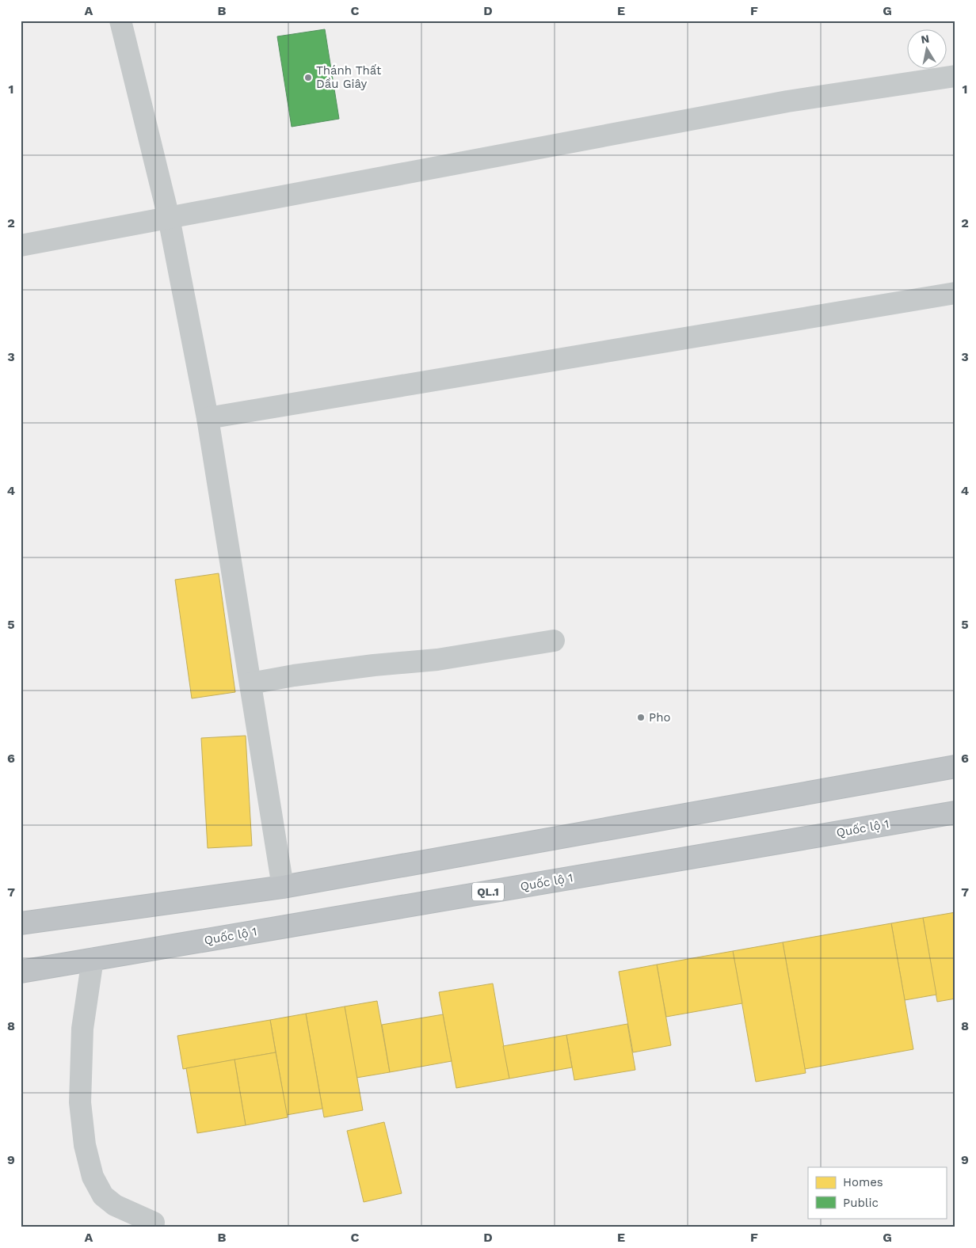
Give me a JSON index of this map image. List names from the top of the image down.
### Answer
{
  "streets": {
    "highway": ["Quốc lộ 1", "QL.1"]
  },
  "places": ["Thánh Thất Dầu Giây", "Pho"],
  "legend": ["Homes", "Public"],
  "north": "top",
  "grid": {
    "columns": [
      "A",
      "B",
      "C",
      "D",
      "E",
      "F",
      "G"
    ],
    "rows": [
      "1",
      "2",
      "3",
      "4",
      "5",
      "6",
      "7",
      "8",
      "9"
    ]
  }
}
